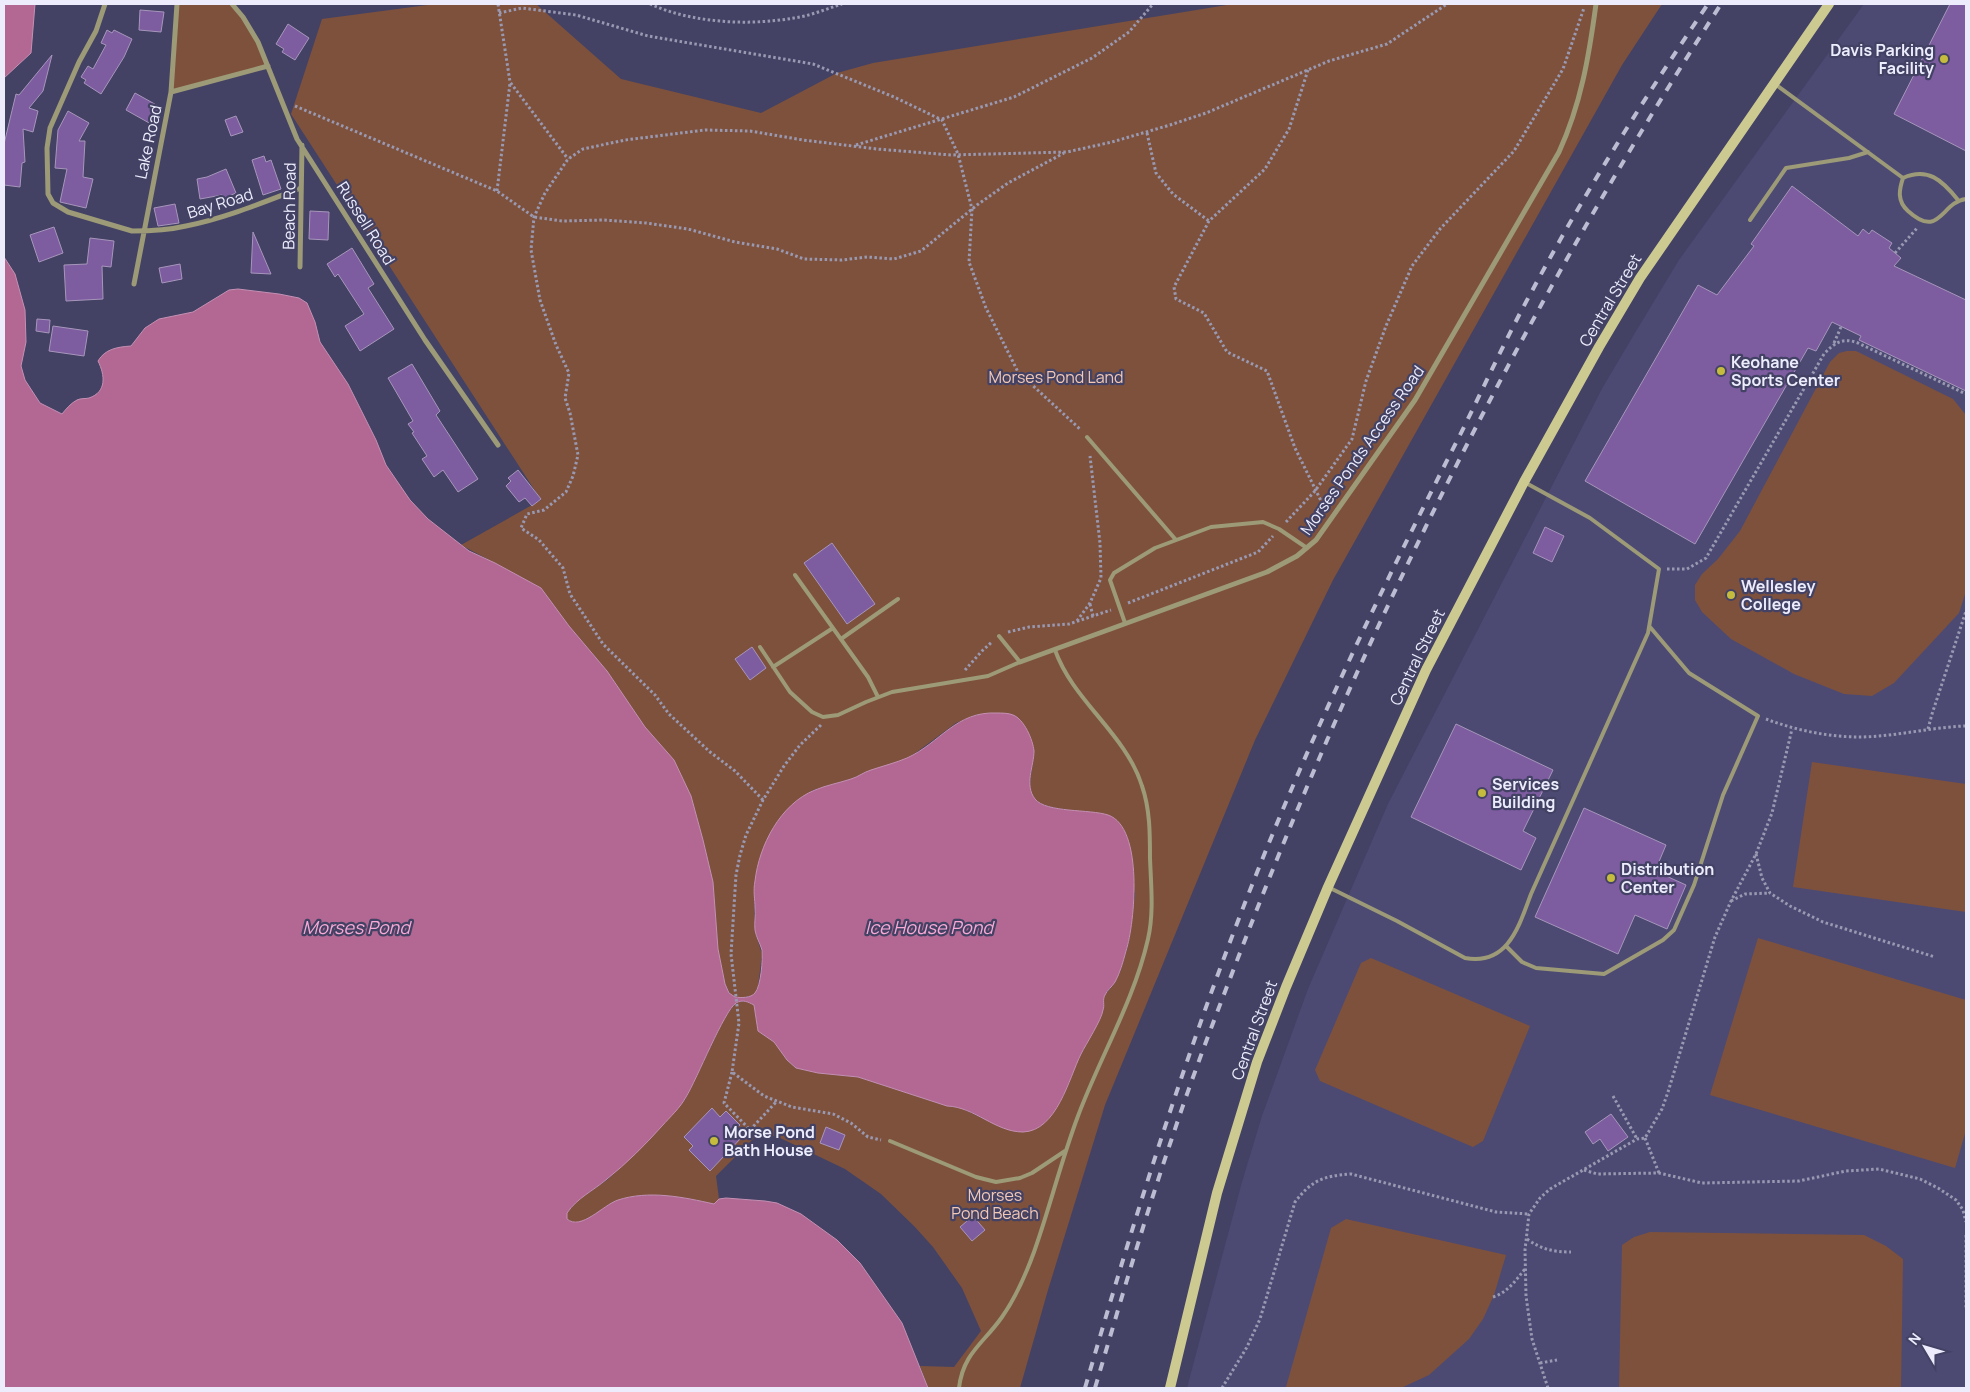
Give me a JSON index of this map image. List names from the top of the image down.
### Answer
{
  "streets": {
    "main road": ["Central Street"],
    "street": [
      "Lake Road",
      "Bay Road",
      "Beach Road",
      "Russell Road",
      "Morses Ponds Access Road"
    ]
  },
  "crossings": [
    ["Lake Road", "Bay Road"],
    ["Bay Road", "Beach Road"],
    ["Beach Road", "Russell Road"]
  ],
  "water": ["Morses Pond", "Ice House Pond"],
  "parks": ["Morses Pond Land", "Morses Pond Beach"],
  "places": [
    "Davis Parking Facility",
    "Keohane Sports Center",
    "Wellesley College",
    "Services Building",
    "Distribution Center",
    "Morse Pond Bath House"
  ],
  "north": "top left"
}
